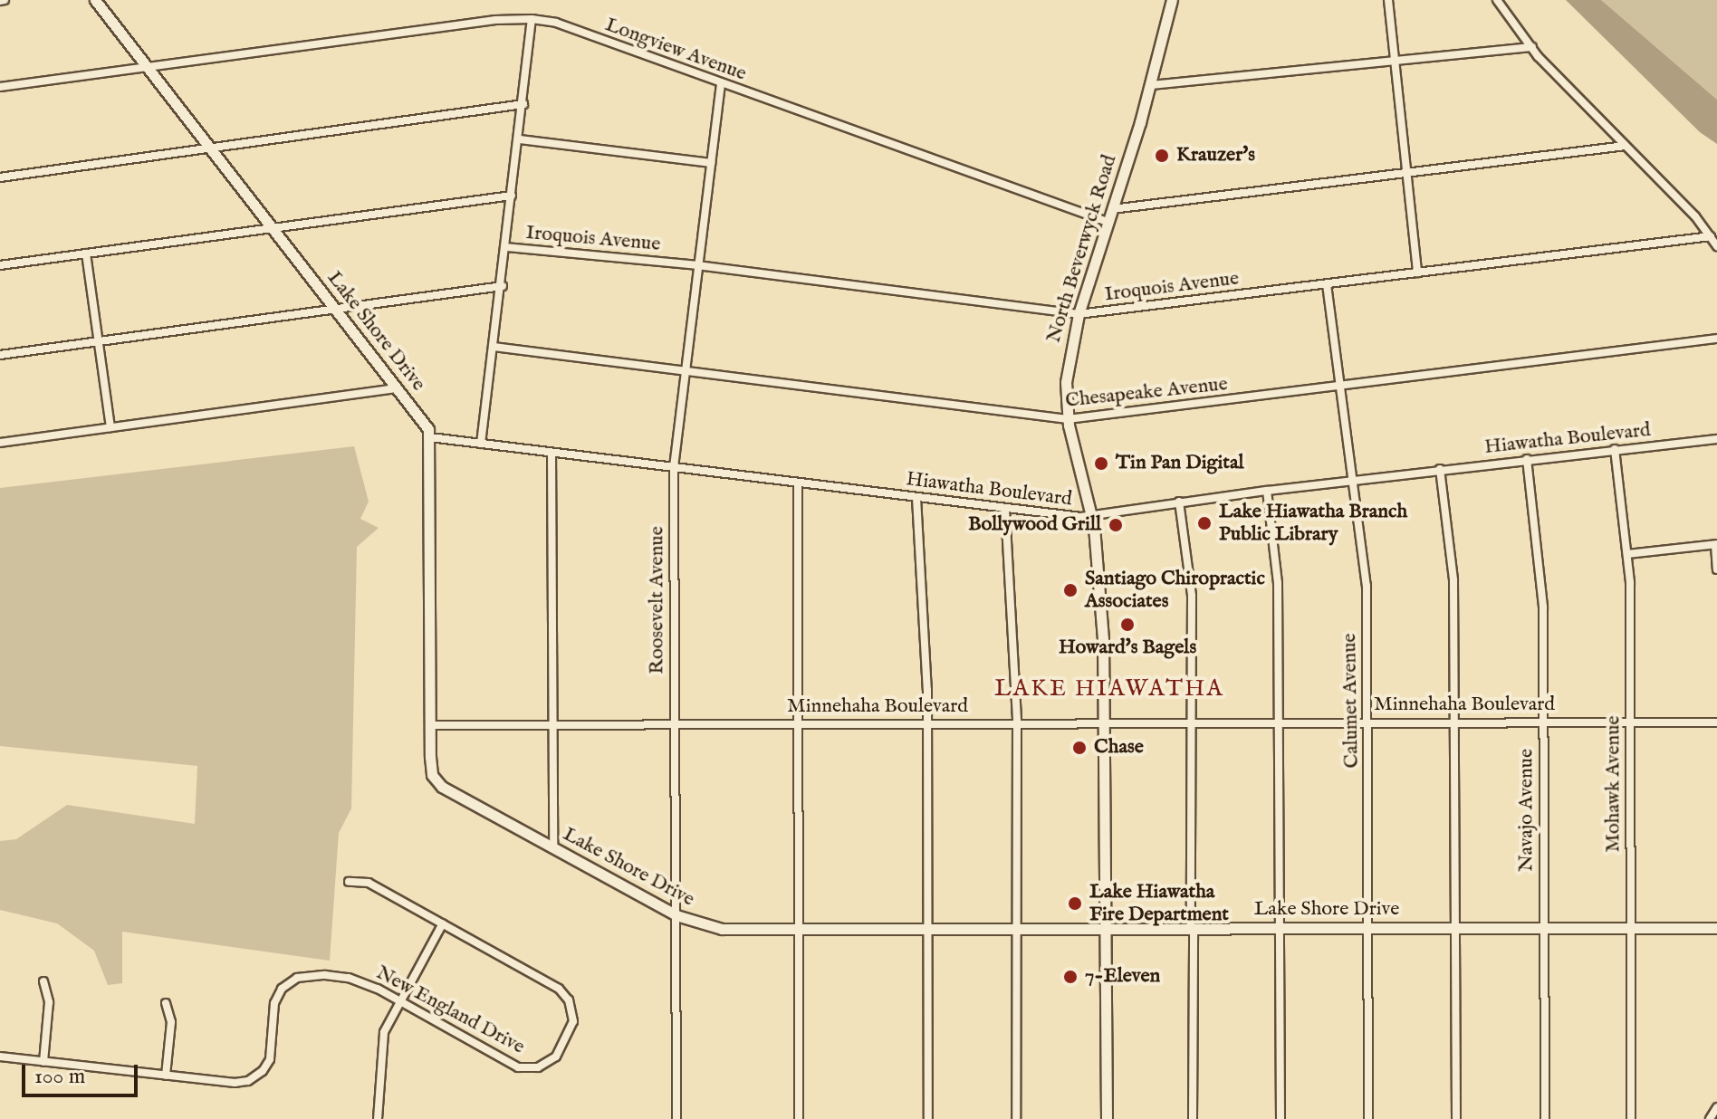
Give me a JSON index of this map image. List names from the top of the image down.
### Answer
{
  "streets": {
    "street": [
      "Longview Avenue",
      "Iroquois Avenue",
      "North Beverwyck Road",
      "Lake Shore Drive",
      "Chesapeake Avenue",
      "Hiawatha Boulevard",
      "Roosevelt Avenue",
      "Calumet Avenue",
      "Minnehaha Boulevard",
      "Mohawk Avenue",
      "Navajo Avenue",
      "New England Drive"
    ]
  },
  "crossings": [
    ["Longview Avenue", "North Beverwyck Road"],
    ["Longview Avenue", "Lake Shore Drive"],
    ["Longview Avenue", "Roosevelt Avenue"],
    ["Iroquois Avenue", "North Beverwyck Road"],
    ["Iroquois Avenue", "Roosevelt Avenue"],
    ["Iroquois Avenue", "Calumet Avenue"],
    ["North Beverwyck Road", "Lake Shore Drive"],
    ["North Beverwyck Road", "Chesapeake Avenue"],
    ["North Beverwyck Road", "Hiawatha Boulevard"],
    ["North Beverwyck Road", "Minnehaha Boulevard"],
    ["Lake Shore Drive", "Hiawatha Boulevard"],
    ["Lake Shore Drive", "Roosevelt Avenue"],
    ["Lake Shore Drive", "Calumet Avenue"],
    ["Lake Shore Drive", "Minnehaha Boulevard"],
    ["Lake Shore Drive", "Mohawk Avenue"],
    ["Lake Shore Drive", "Navajo Avenue"],
    ["Chesapeake Avenue", "Roosevelt Avenue"],
    ["Chesapeake Avenue", "Calumet Avenue"],
    ["Hiawatha Boulevard", "Roosevelt Avenue"],
    ["Hiawatha Boulevard", "Calumet Avenue"],
    ["Hiawatha Boulevard", "Mohawk Avenue"],
    ["Hiawatha Boulevard", "Navajo Avenue"],
    ["Roosevelt Avenue", "Minnehaha Boulevard"],
    ["Calumet Avenue", "Minnehaha Boulevard"],
    ["Minnehaha Boulevard", "Mohawk Avenue"],
    ["Minnehaha Boulevard", "Navajo Avenue"]
  ],
  "districts": ["LAKE HIAWATHA"],
  "places": [
    "Krauzer's",
    "Tin Pan Digital",
    "Lake Hiawatha Branch Public Library",
    "Bollywood Grill",
    "Santiago Chiropractic Associates",
    "Howard's Bagels",
    "Chase",
    "Lake Hiawatha Fire Department",
    "7-Eleven"
  ],
  "scale_bar": "100 m"
}
